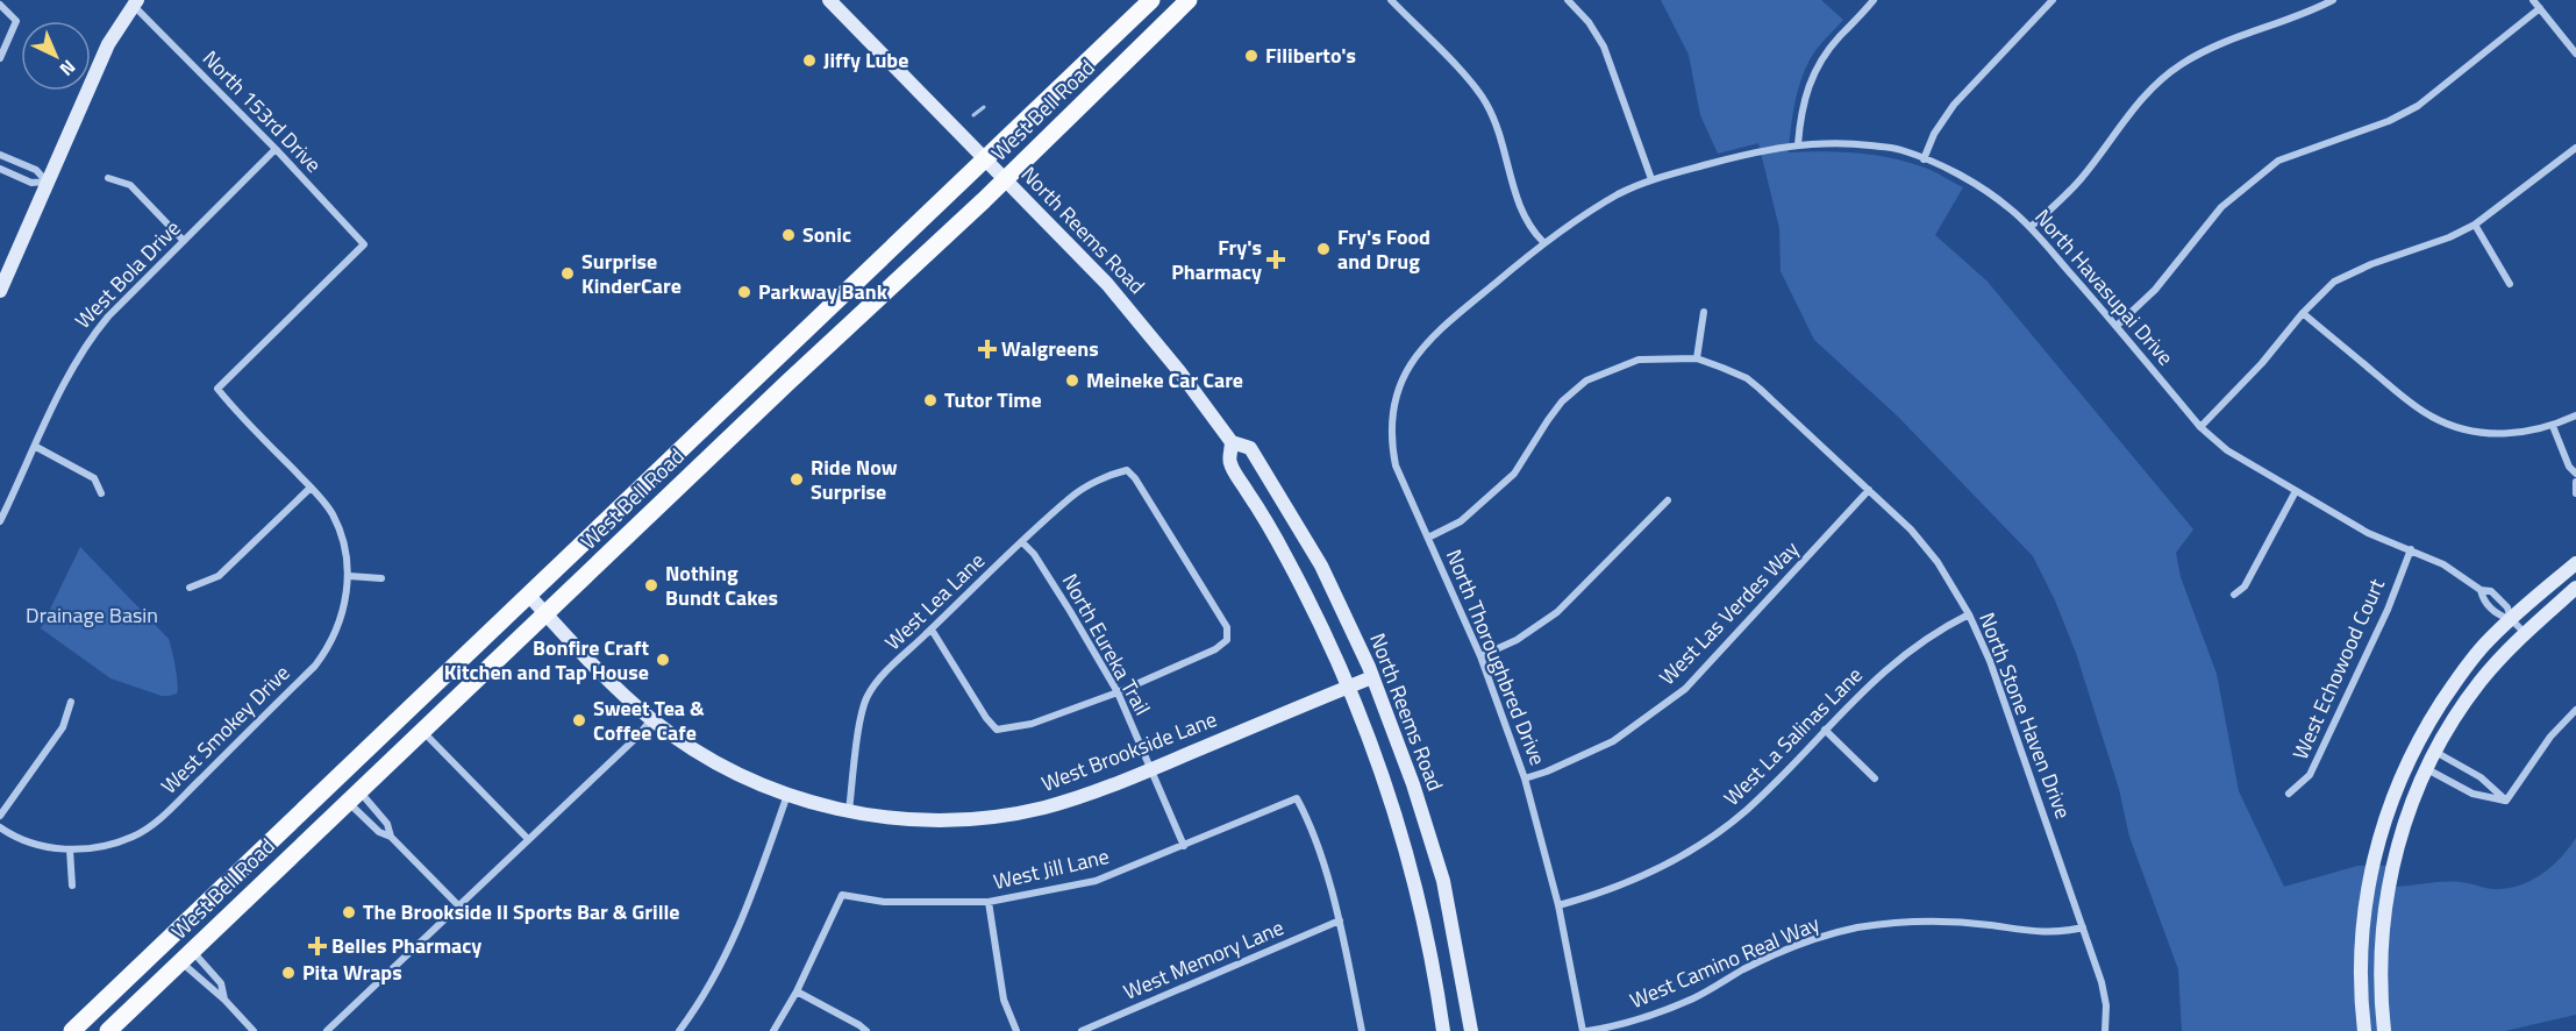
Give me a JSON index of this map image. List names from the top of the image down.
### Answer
{
  "streets": {
    "main road": ["West Bell Road"],
    "street": [
      "North 153rd Drive",
      "North Reems Road",
      "West Bola Drive",
      "North Havasupai Drive",
      "West Lea Lane",
      "West Las Verdes Way",
      "North Eureka Trail",
      "North Thoroughbred Drive",
      "West Echowood Court",
      "North Stone Haven Drive",
      "West Smokey Drive",
      "West La Salinas Lane",
      "West Brookside Lane",
      "West Jill Lane",
      "West Memory Lane",
      "West Camino Real Way"
    ]
  },
  "crossings": [
    ["West Bell Road", "North Reems Road"],
    ["West Bell Road", "West Brookside Lane"],
    ["North 153rd Drive", "West Bola Drive"],
    ["North Reems Road", "West Brookside Lane"],
    ["North Havasupai Drive", "North Thoroughbred Drive"],
    ["North Havasupai Drive", "West Echowood Court"],
    ["West Lea Lane", "North Eureka Trail"],
    ["West Lea Lane", "West Brookside Lane"],
    ["West Las Verdes Way", "North Thoroughbred Drive"],
    ["West Las Verdes Way", "North Stone Haven Drive"],
    ["North Eureka Trail", "West Brookside Lane"],
    ["North Eureka Trail", "West Jill Lane"],
    ["North Thoroughbred Drive", "North Stone Haven Drive"],
    ["North Thoroughbred Drive", "West La Salinas Lane"],
    ["North Thoroughbred Drive", "West Camino Real Way"],
    ["North Stone Haven Drive", "West La Salinas Lane"],
    ["North Stone Haven Drive", "West Camino Real Way"],
    ["West Jill Lane", "West Memory Lane"]
  ],
  "parks": ["Drainage Basin"],
  "places": {
    "other": [
      "Filiberto's",
      "Jiffy Lube",
      "Sonic",
      "Fry's Food and Drug",
      "Surprise KinderCare",
      "Parkway Bank",
      "Meineke Car Care",
      "Tutor Time",
      "Ride Now Surprise",
      "Nothing Bundt Cakes",
      "Bonfire Craft Kitchen and Tap House",
      "Sweet Tea & Coffee Cafe",
      "The Brookside II Sports Bar & Grille",
      "Pita Wraps"
    ],
    "health": ["Fry's Pharmacy", "Walgreens", "Belles Pharmacy"]
  },
  "north": "bottom right"
}
